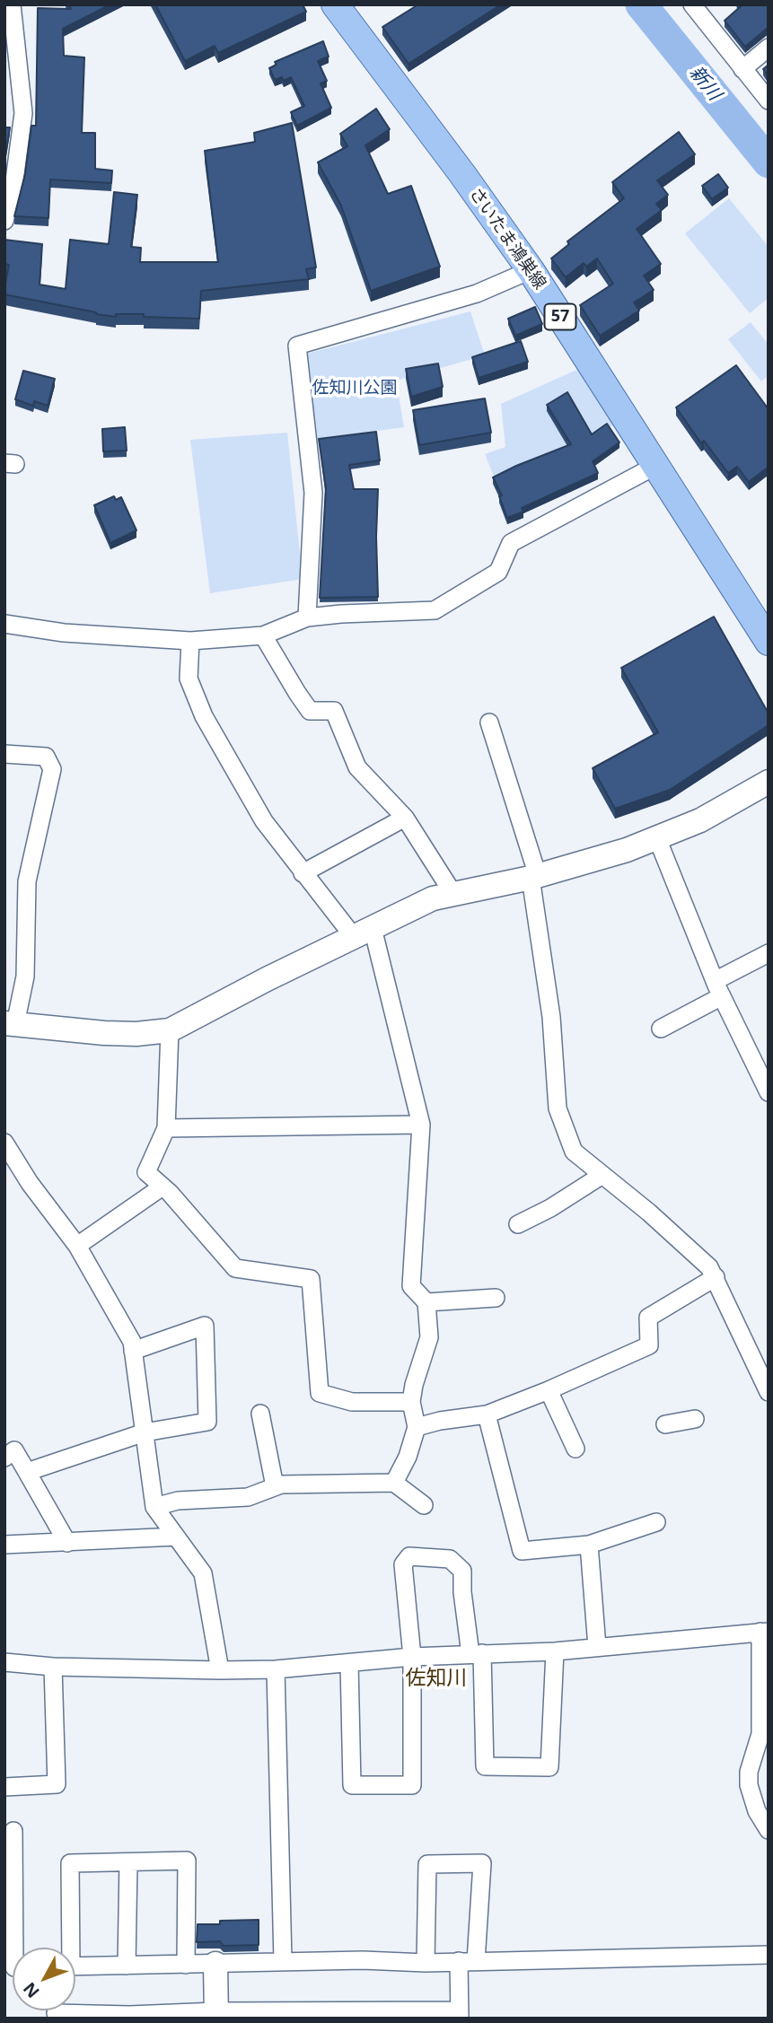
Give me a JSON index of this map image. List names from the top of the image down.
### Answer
{
  "streets": {
    "main road": ["さいたま鴻巣線", "57"]
  },
  "districts": ["佐知川"],
  "water": ["新川"],
  "parks": ["佐知川公園"],
  "north": "bottom left"
}
